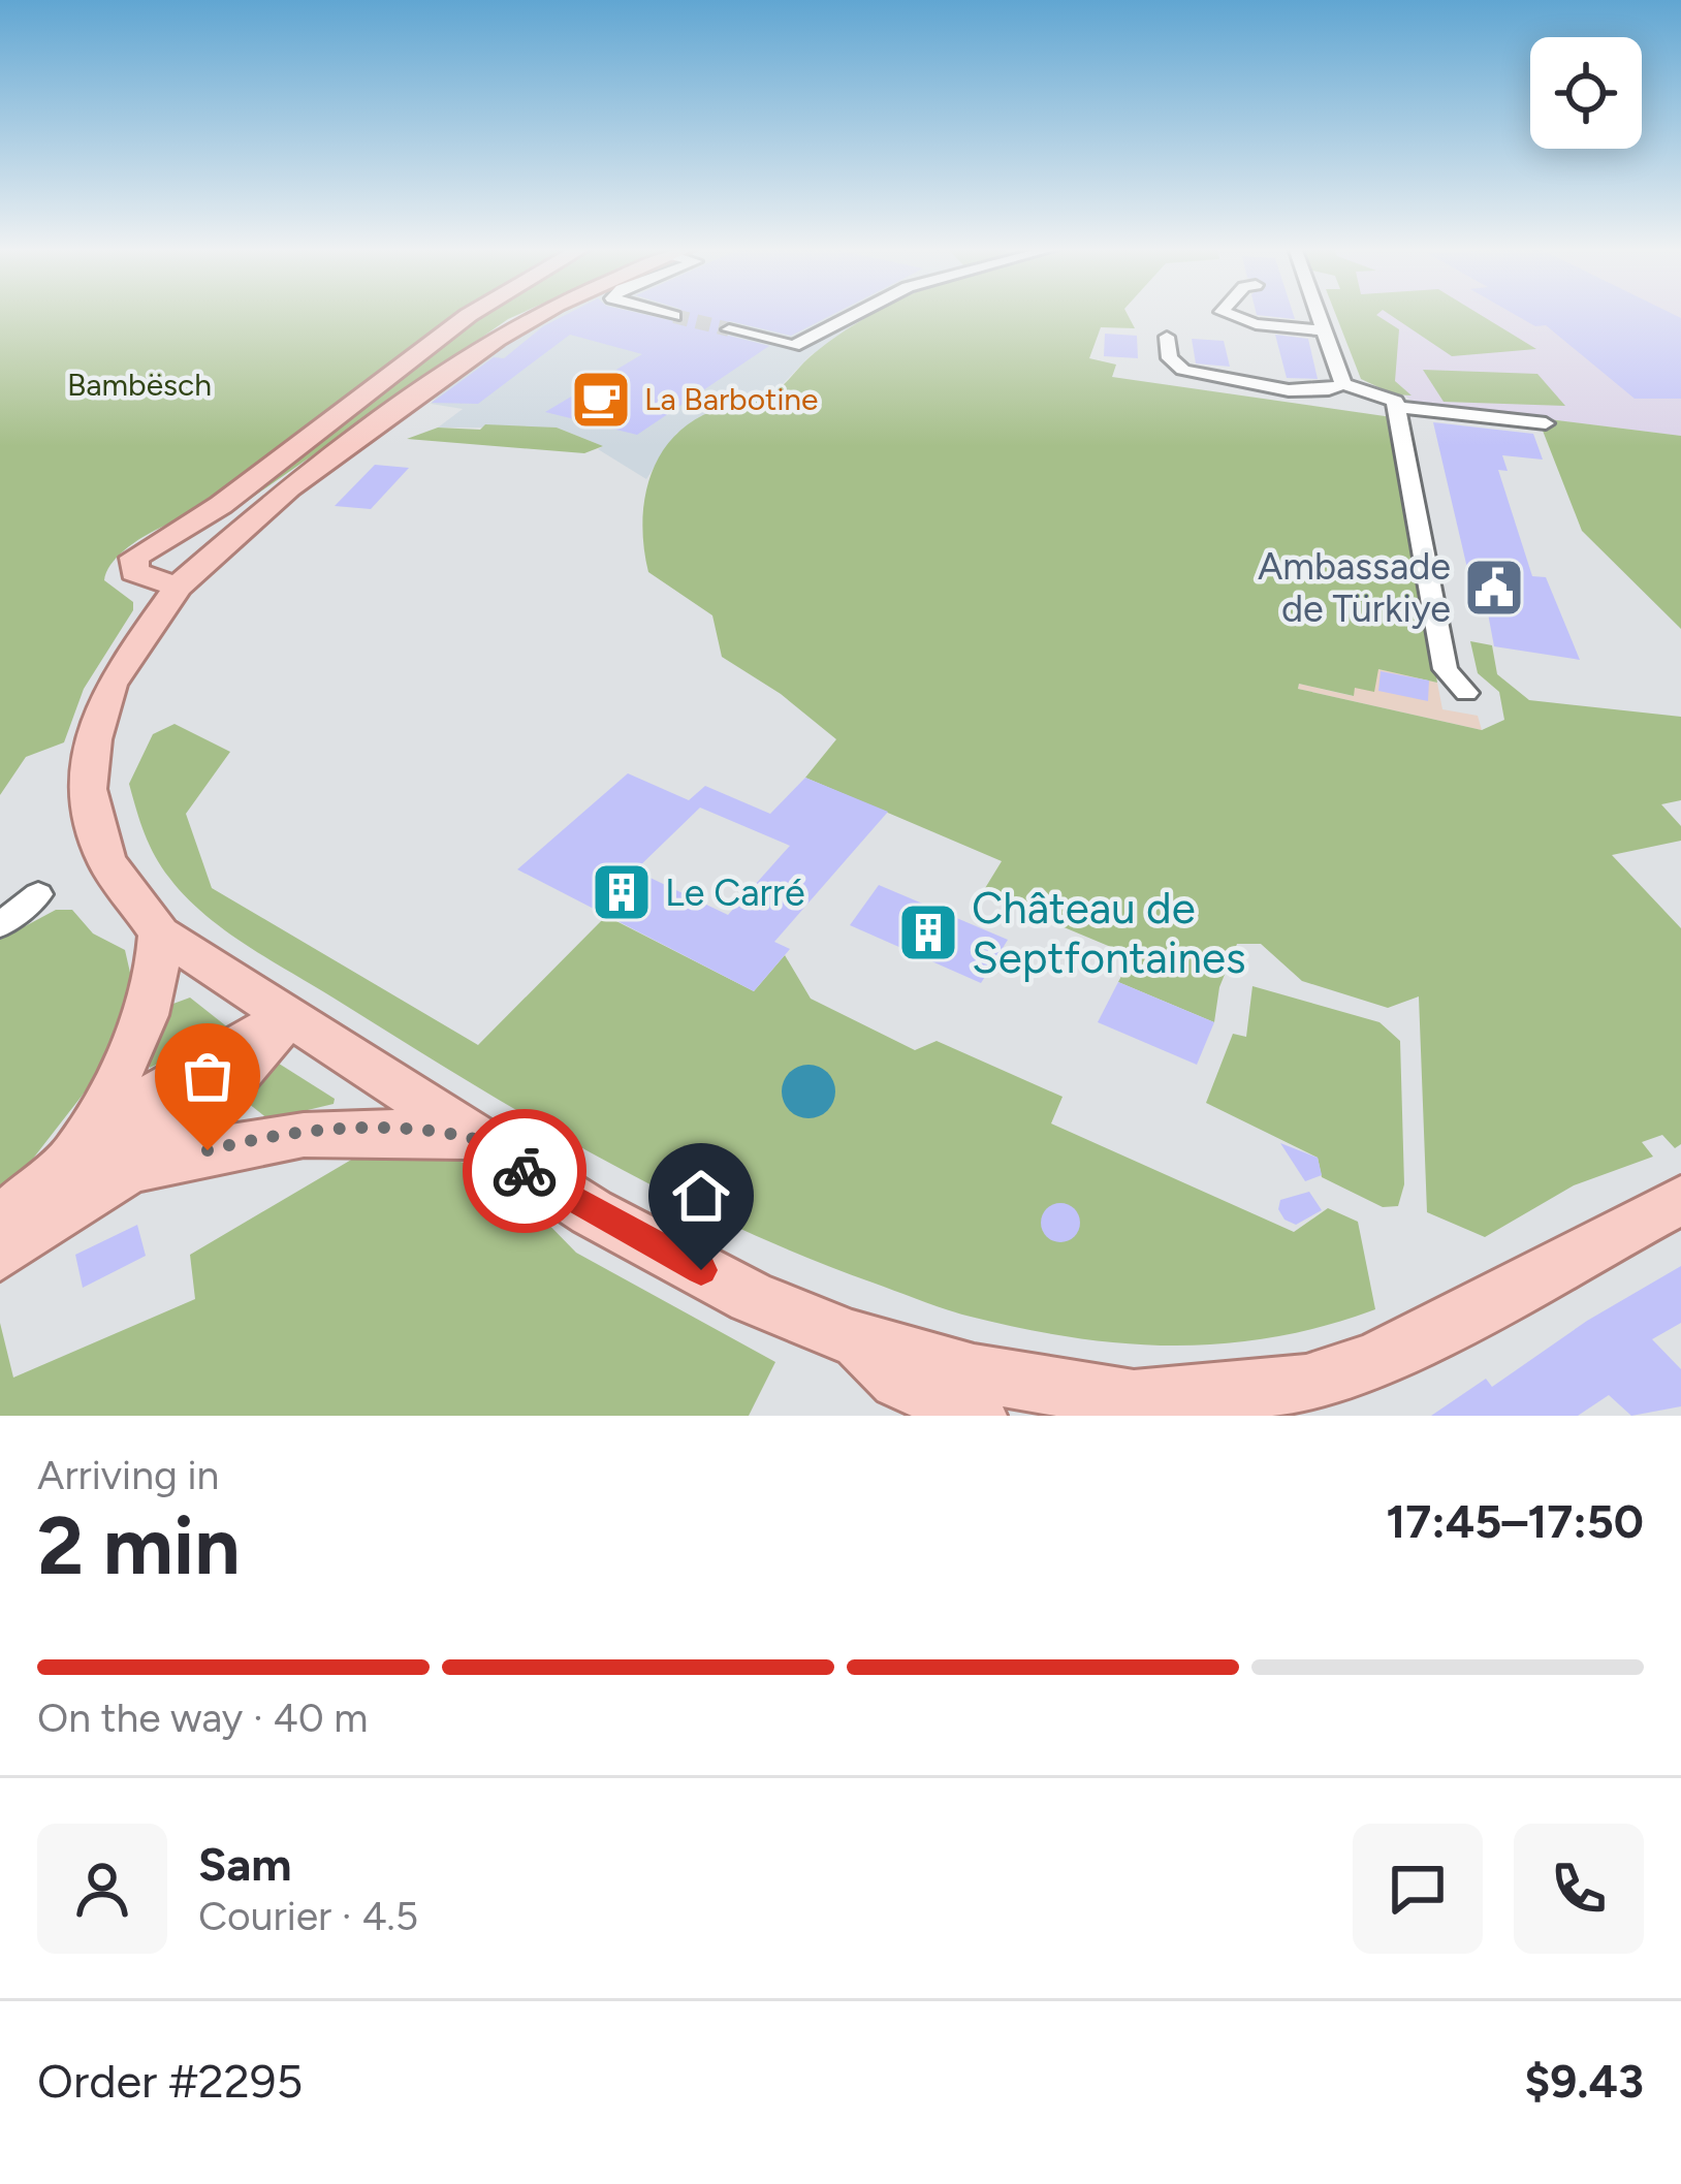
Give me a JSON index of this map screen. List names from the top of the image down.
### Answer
{
  "parks": ["Bambësch"],
  "places": {
    "cafe": ["La Barbotine"],
    "public building": ["Ambassade de Türkiye"],
    "building": ["Le Carré", "Château de Septfontaines"]
  },
  "page": {
    "heading": ["2 min", "Arriving in", "17:45–17:50"],
    "panel": [
      "Sam",
      "Courier · 4.5",
      "Order #2295",
      "$9.43"
    ],
    "bar": "On the way · 40 m"
  }
}
